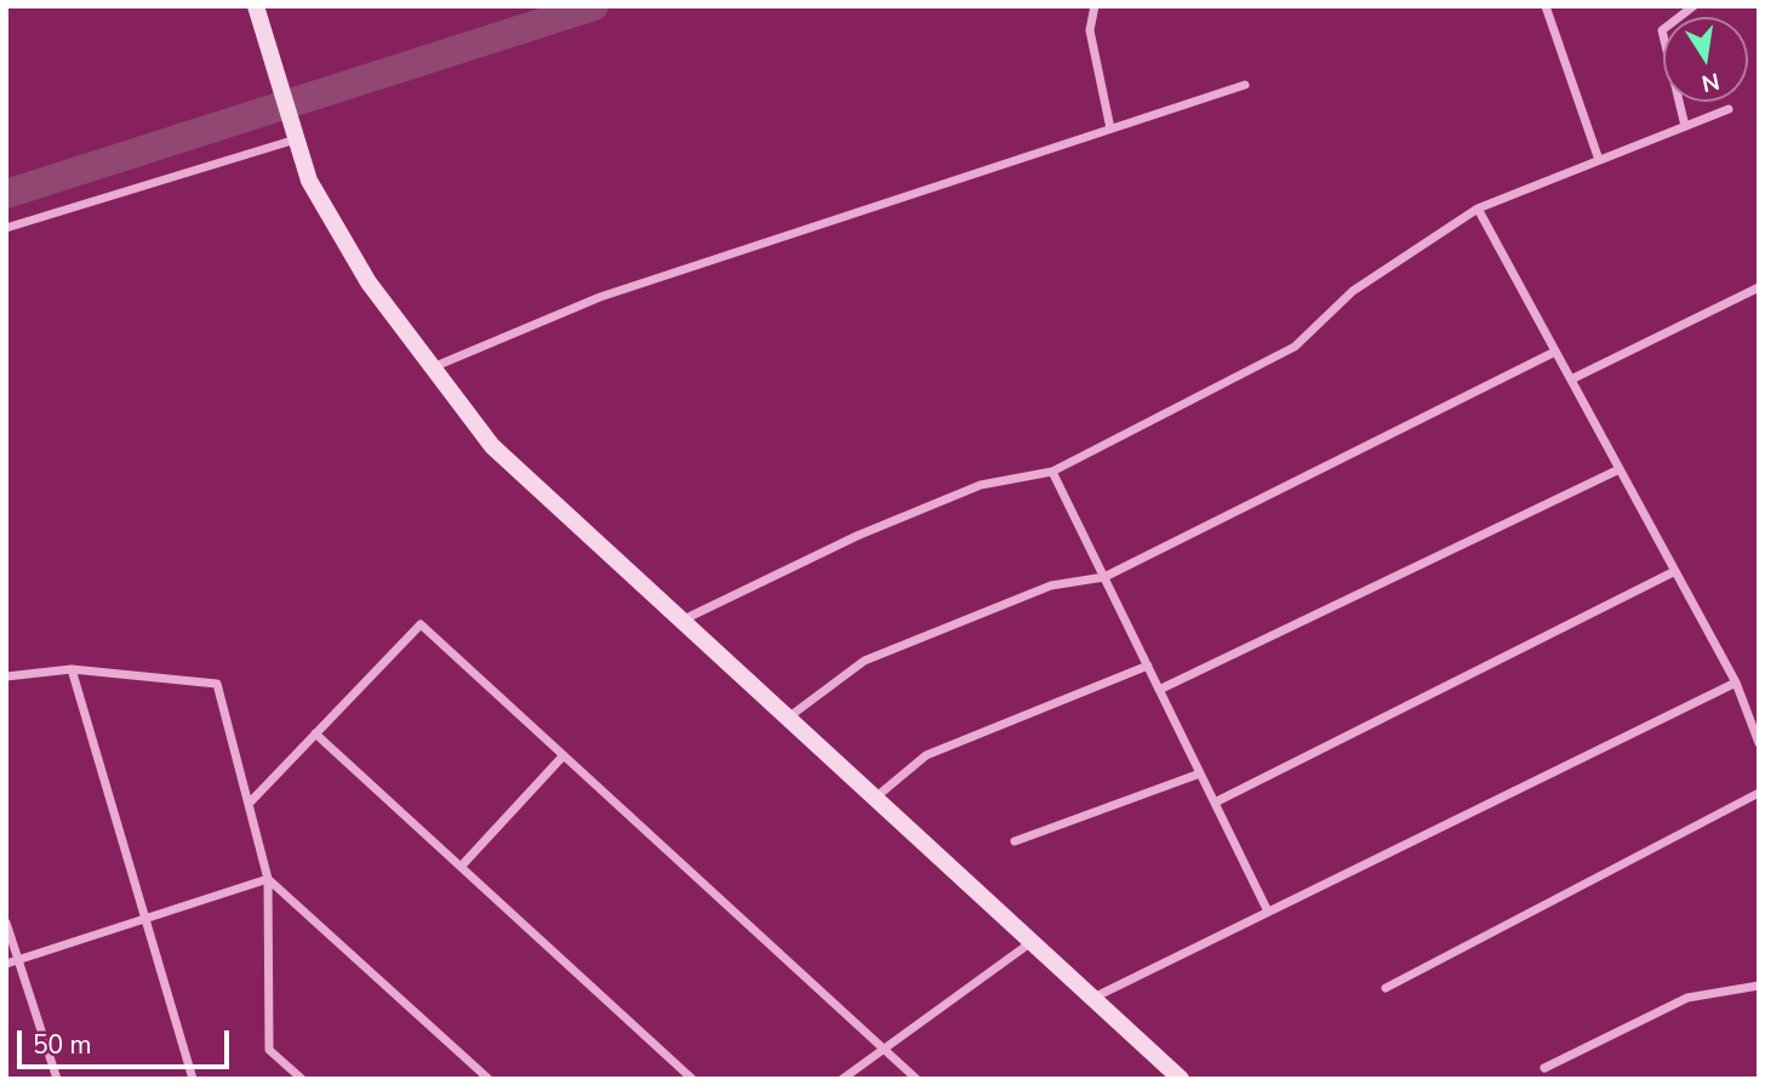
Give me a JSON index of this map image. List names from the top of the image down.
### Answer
{
  "scale_bar": "50 m",
  "north": "bottom"
}
